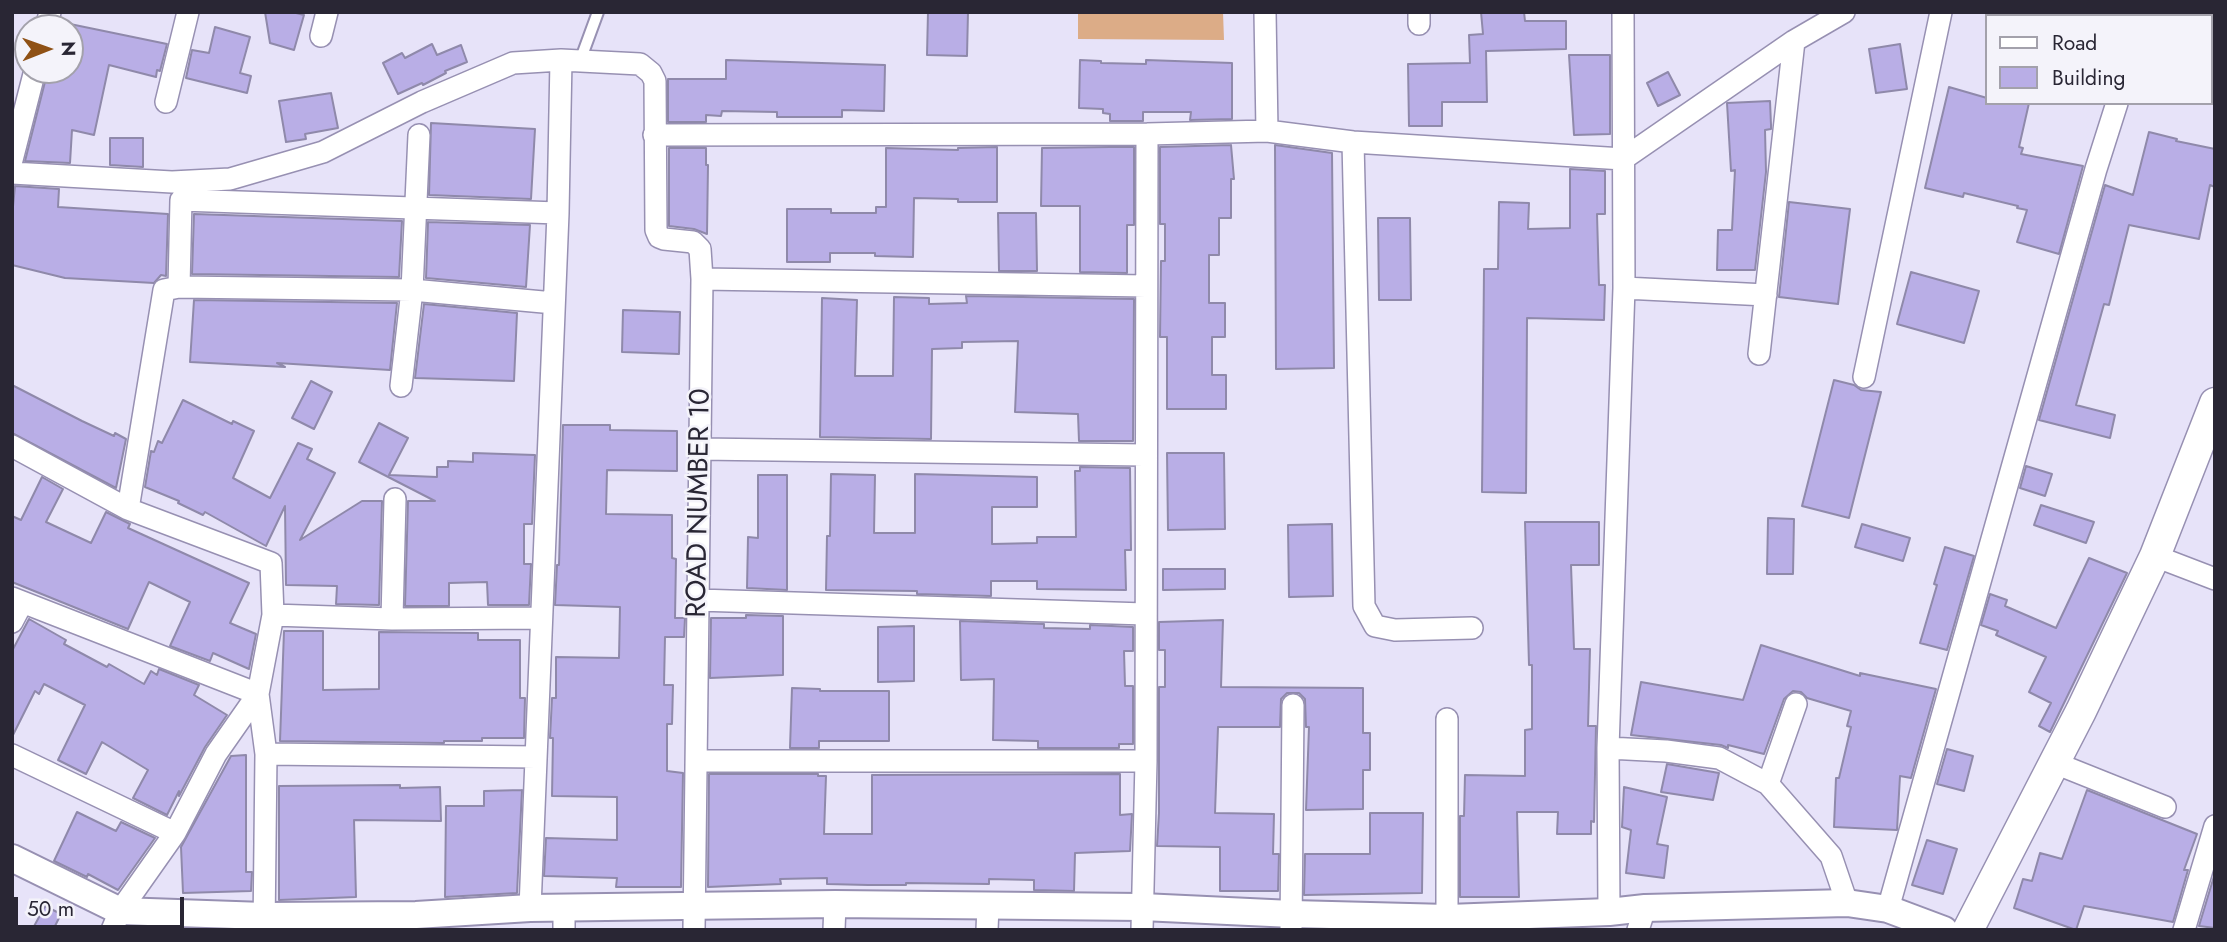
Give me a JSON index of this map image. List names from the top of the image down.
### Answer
{
  "streets": {
    "street": ["ROAD NUMBER 10"]
  },
  "legend": ["Road", "Building"],
  "scale_bar": "50 m",
  "north": "right"
}
